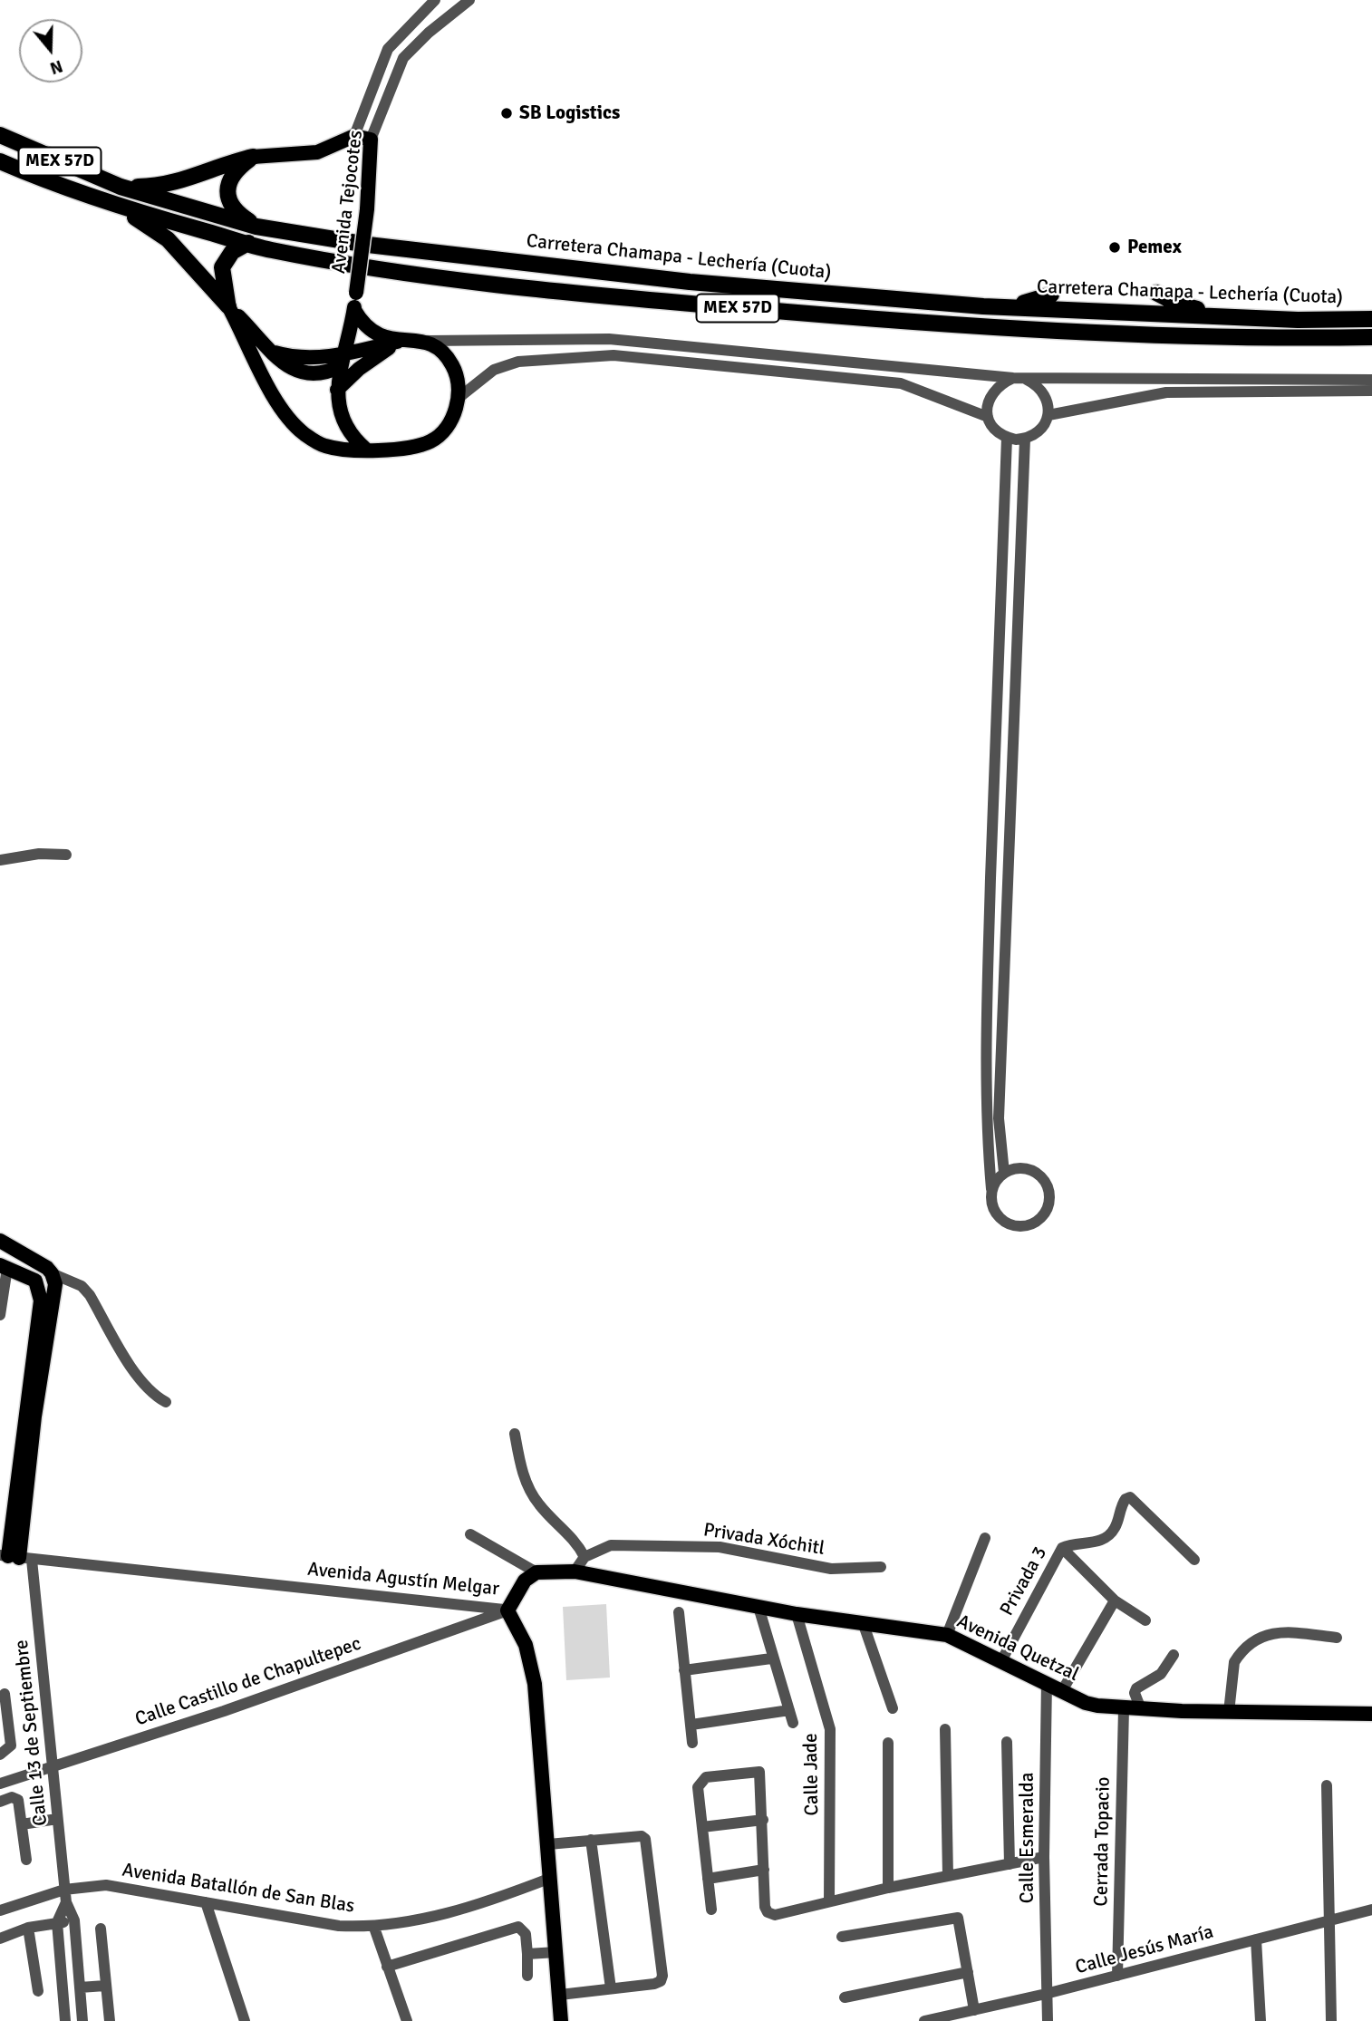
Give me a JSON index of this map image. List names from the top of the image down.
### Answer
{
  "streets": {
    "highway": ["MEX 57D", "Carretera Chamapa - Lechería (Cuota)"],
    "main road": ["Avenida Tejocotes", "Avenida Agustín Melgar", "Avenida Quetzal"],
    "street": [
      "Privada Xóchitl",
      "Privada 3",
      "Calle Castillo de Chapultepec",
      "Calle 13 de Septiembre",
      "Calle Jade",
      "Calle Esmeralda",
      "Cerrada Topacio",
      "Avenida Batallón de San Blas",
      "Calle Jesús María"
    ]
  },
  "crossings": [
    ["Avenida Agustín Melgar", "Calle Castillo de Chapultepec"],
    ["Avenida Agustín Melgar", "Calle 13 de Septiembre"],
    ["Avenida Agustín Melgar", "Avenida Batallón de San Blas"],
    ["Privada 3", "Avenida Quetzal"],
    ["Avenida Quetzal", "Calle Jade"],
    ["Avenida Quetzal", "Calle Esmeralda"],
    ["Avenida Quetzal", "Cerrada Topacio"],
    ["Calle Castillo de Chapultepec", "Calle 13 de Septiembre"],
    ["Calle 13 de Septiembre", "Avenida Batallón de San Blas"],
    ["Calle Esmeralda", "Calle Jesús María"],
    ["Cerrada Topacio", "Calle Jesús María"]
  ],
  "places": ["SB Logistics", "Pemex"],
  "north": "bottom"
}
